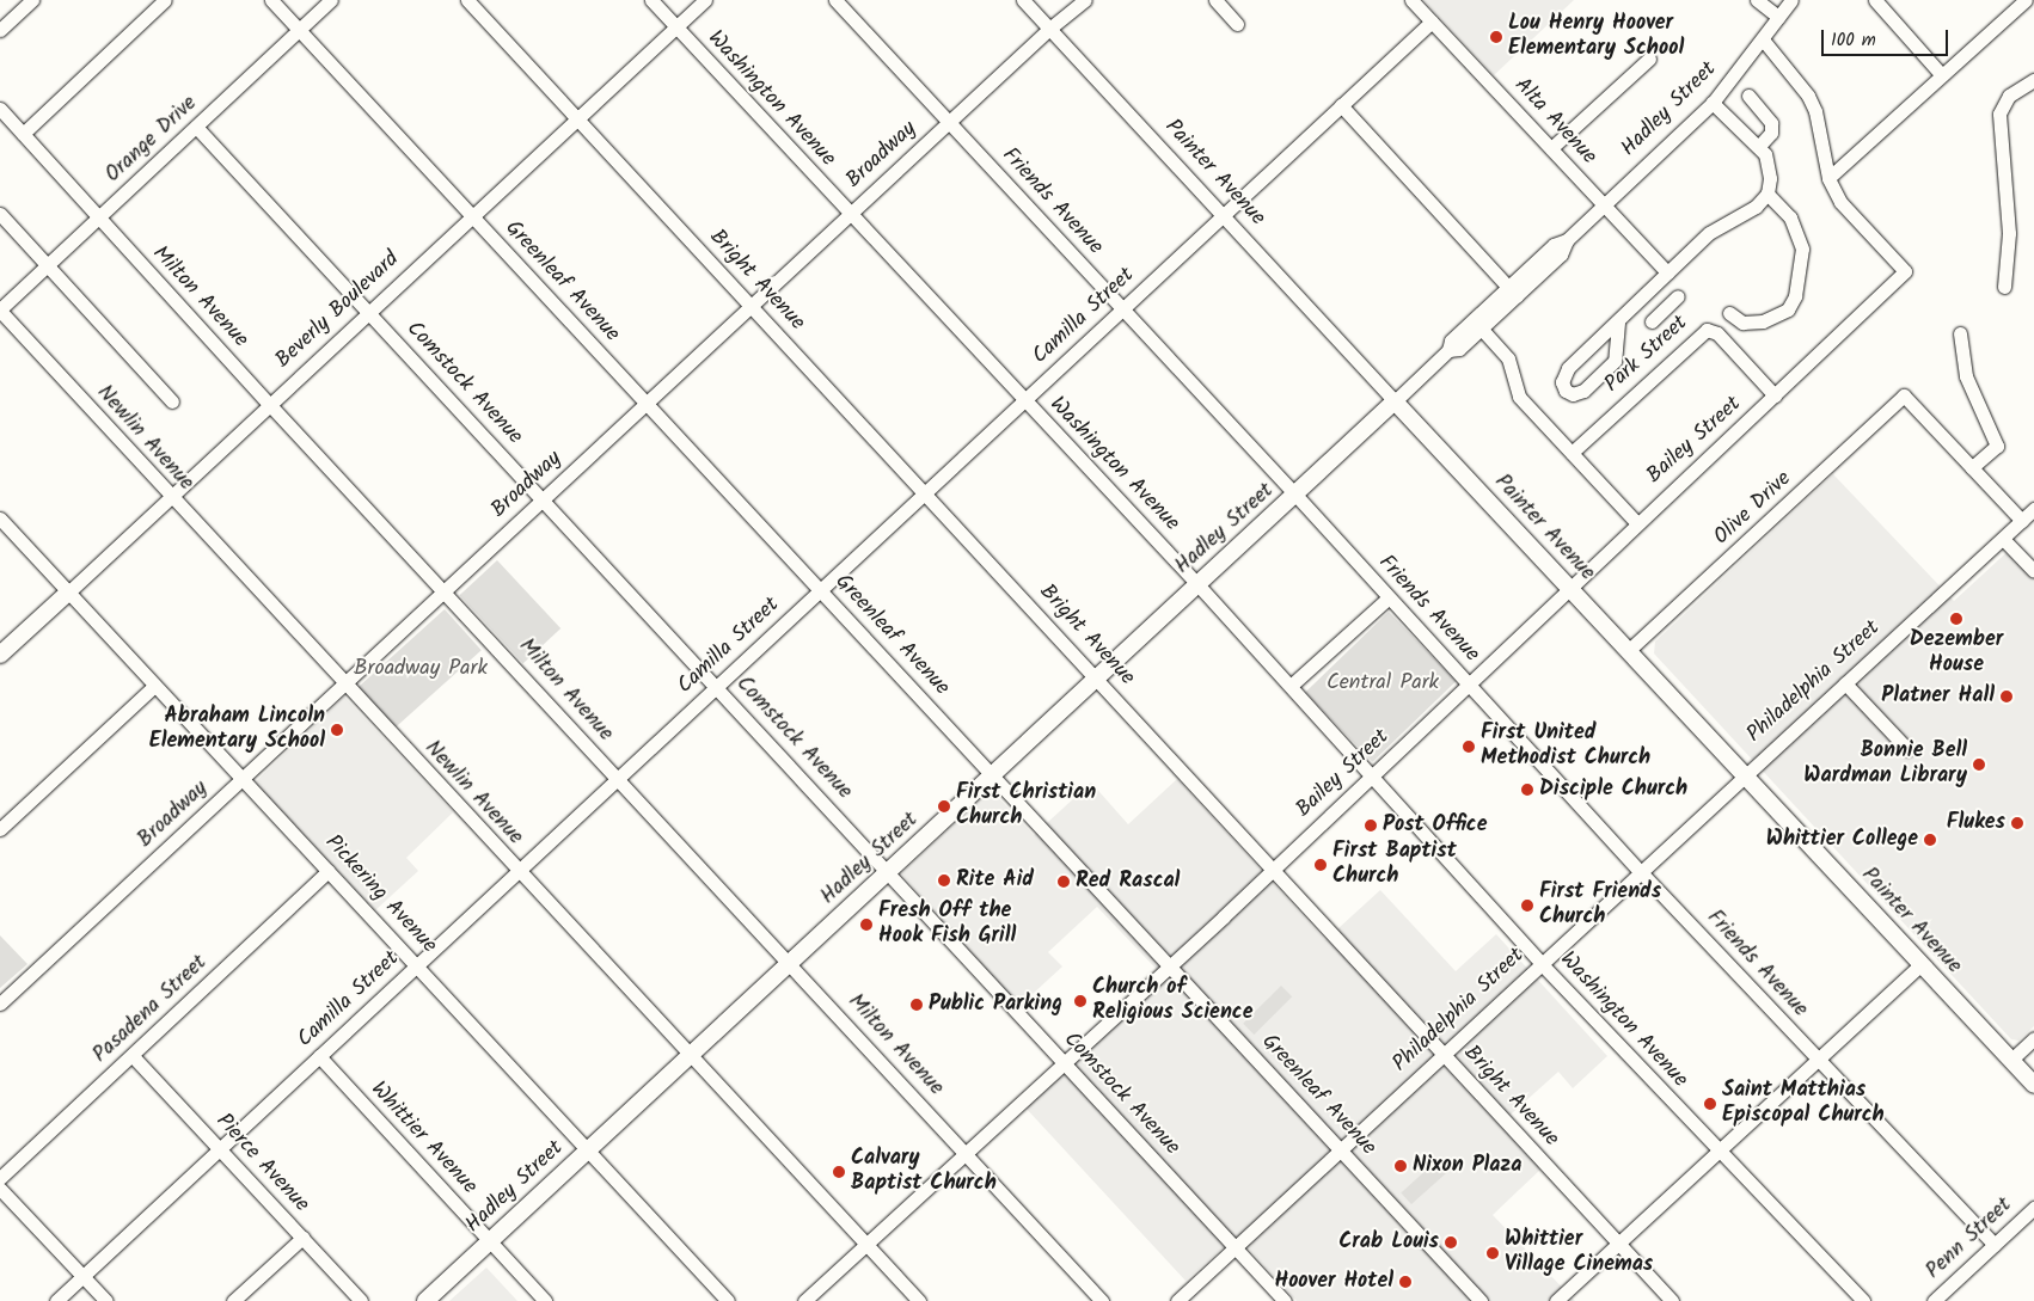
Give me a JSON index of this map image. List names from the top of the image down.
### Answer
{
  "streets": {
    "main road": ["Hadley Street", "Painter Avenue", "Beverly Boulevard"],
    "street": [
      "Washington Avenue",
      "Alta Avenue",
      "Orange Drive",
      "Broadway",
      "Friends Avenue",
      "Bright Avenue",
      "Greenleaf Avenue",
      "Milton Avenue",
      "Camilla Street",
      "Park Street",
      "Comstock Avenue",
      "Newlin Avenue",
      "Bailey Street",
      "Olive Drive",
      "Philadelphia Street",
      "Pickering Avenue",
      "Pasadena Street",
      "Whittier Avenue",
      "Pierce Avenue",
      "Penn Street"
    ]
  },
  "crossings": [
    ["Washington Avenue", "Hadley Street"],
    ["Washington Avenue", "Broadway"],
    ["Washington Avenue", "Beverly Boulevard"],
    ["Washington Avenue", "Camilla Street"],
    ["Washington Avenue", "Bailey Street"],
    ["Washington Avenue", "Philadelphia Street"],
    ["Hadley Street", "Alta Avenue"],
    ["Hadley Street", "Painter Avenue"],
    ["Hadley Street", "Friends Avenue"],
    ["Hadley Street", "Bright Avenue"],
    ["Hadley Street", "Greenleaf Avenue"],
    ["Hadley Street", "Milton Avenue"],
    ["Hadley Street", "Comstock Avenue"],
    ["Hadley Street", "Newlin Avenue"],
    ["Hadley Street", "Pickering Avenue"],
    ["Hadley Street", "Whittier Avenue"],
    ["Alta Avenue", "Camilla Street"],
    ["Orange Drive", "Greenleaf Avenue"],
    ["Orange Drive", "Milton Avenue"],
    ["Orange Drive", "Comstock Avenue"],
    ["Orange Drive", "Newlin Avenue"],
    ["Broadway", "Painter Avenue"],
    ["Broadway", "Friends Avenue"],
    ["Broadway", "Bright Avenue"],
    ["Broadway", "Greenleaf Avenue"],
    ["Broadway", "Milton Avenue"],
    ["Broadway", "Comstock Avenue"],
    ["Broadway", "Newlin Avenue"],
    ["Broadway", "Pickering Avenue"],
    ["Painter Avenue", "Camilla Street"],
    ["Painter Avenue", "Bailey Street"],
    ["Painter Avenue", "Olive Drive"],
    ["Painter Avenue", "Philadelphia Street"],
    ["Friends Avenue", "Camilla Street"],
    ["Friends Avenue", "Bailey Street"],
    ["Friends Avenue", "Philadelphia Street"],
    ["Friends Avenue", "Penn Street"],
    ["Bright Avenue", "Beverly Boulevard"],
    ["Bright Avenue", "Camilla Street"],
    ["Bright Avenue", "Bailey Street"],
    ["Bright Avenue", "Philadelphia Street"],
    ["Greenleaf Avenue", "Beverly Boulevard"],
    ["Greenleaf Avenue", "Camilla Street"],
    ["Greenleaf Avenue", "Bailey Street"],
    ["Greenleaf Avenue", "Philadelphia Street"],
    ["Milton Avenue", "Beverly Boulevard"],
    ["Milton Avenue", "Camilla Street"],
    ["Milton Avenue", "Bailey Street"],
    ["Beverly Boulevard", "Comstock Avenue"],
    ["Beverly Boulevard", "Newlin Avenue"],
    ["Beverly Boulevard", "Pickering Avenue"],
    ["Camilla Street", "Comstock Avenue"],
    ["Camilla Street", "Newlin Avenue"],
    ["Camilla Street", "Pickering Avenue"],
    ["Camilla Street", "Whittier Avenue"],
    ["Camilla Street", "Pierce Avenue"],
    ["Park Street", "Bailey Street"],
    ["Comstock Avenue", "Bailey Street"],
    ["Comstock Avenue", "Philadelphia Street"],
    ["Newlin Avenue", "Bailey Street"],
    ["Pickering Avenue", "Pasadena Street"],
    ["Pasadena Street", "Pierce Avenue"]
  ],
  "parks": ["Broadway Park", "Central Park"],
  "places": [
    "Lou Henry Hoover Elementary School",
    "Dezember House",
    "Platner Hall",
    "Abraham Lincoln Elementary School",
    "First United Methodist Church",
    "Bonnie Bell Wardman Library",
    "Disciple Church",
    "First Christian Church",
    "Flukes",
    "Post Office",
    "Whittier College",
    "First Baptist Church",
    "Rite Aid",
    "Red Rascal",
    "First Friends Church",
    "Fresh Off the Hook Fish Grill",
    "Church of Religious Science",
    "Public Parking",
    "Saint Matthias Episcopal Church",
    "Nixon Plaza",
    "Calvary Baptist Church",
    "Crab Louis",
    "Whittier Village Cinemas",
    "Hoover Hotel"
  ],
  "scale_bar": "100 m"
}
